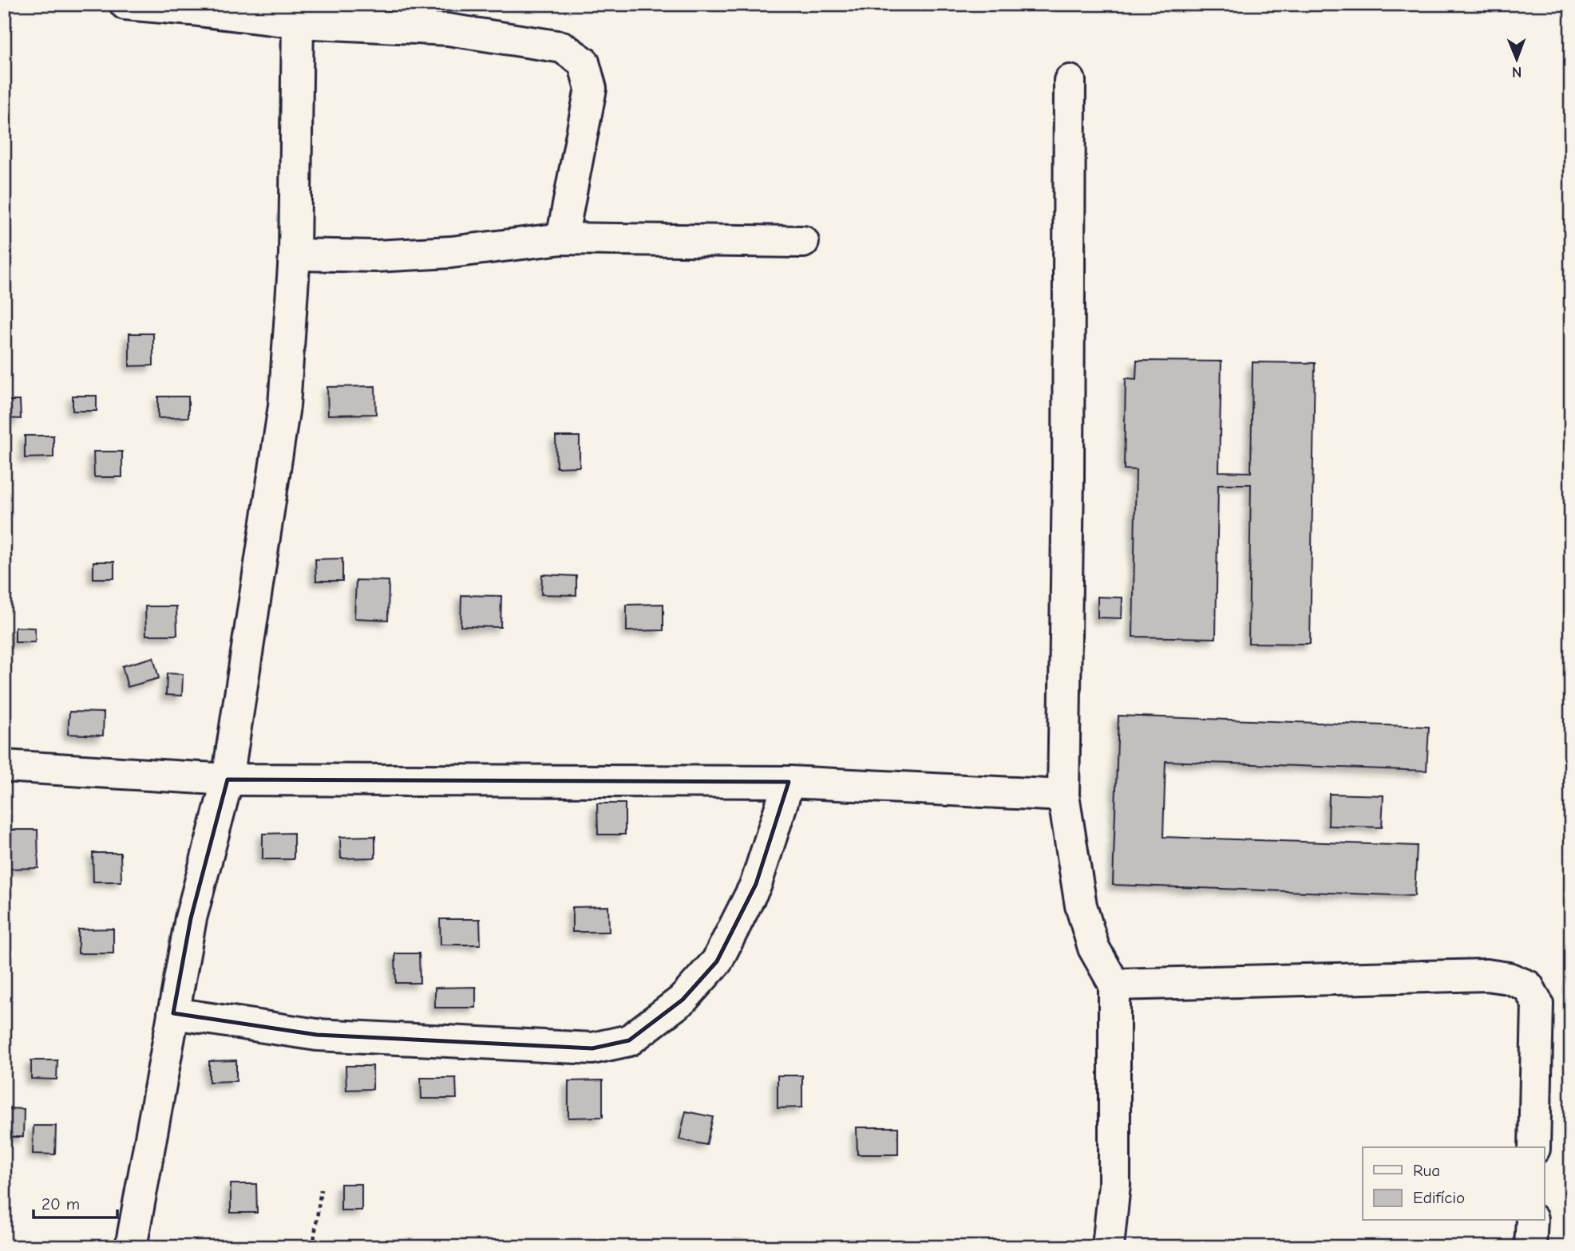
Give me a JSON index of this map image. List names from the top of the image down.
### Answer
{
  "legend": ["Rua", "Edifício"],
  "scale_bar": "20 m",
  "north": "bottom"
}
